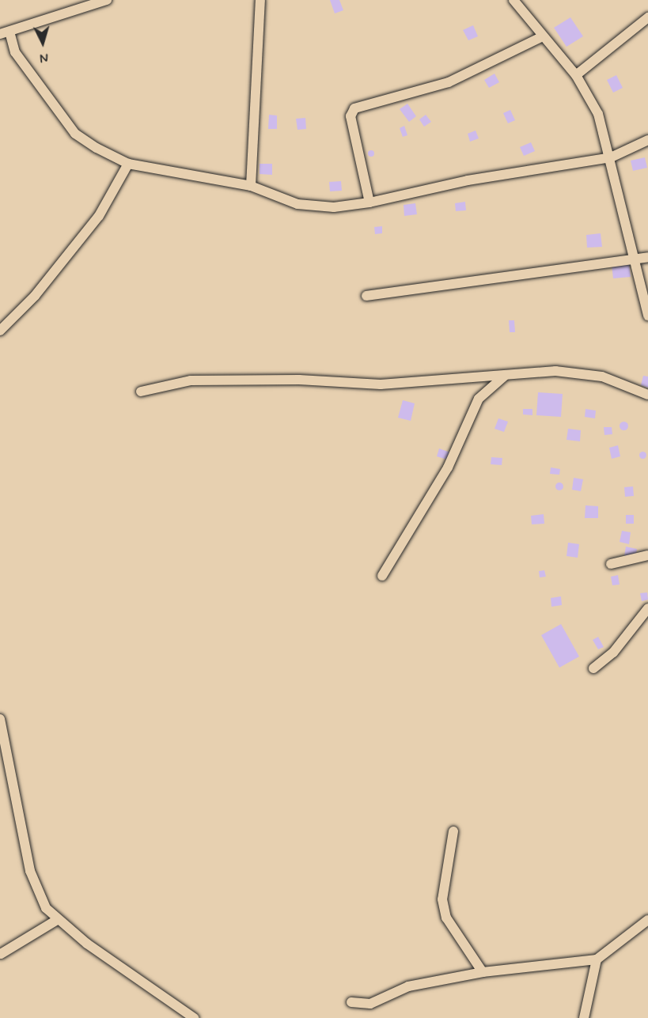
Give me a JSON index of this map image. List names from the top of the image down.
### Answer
{
  "north": "bottom"
}
